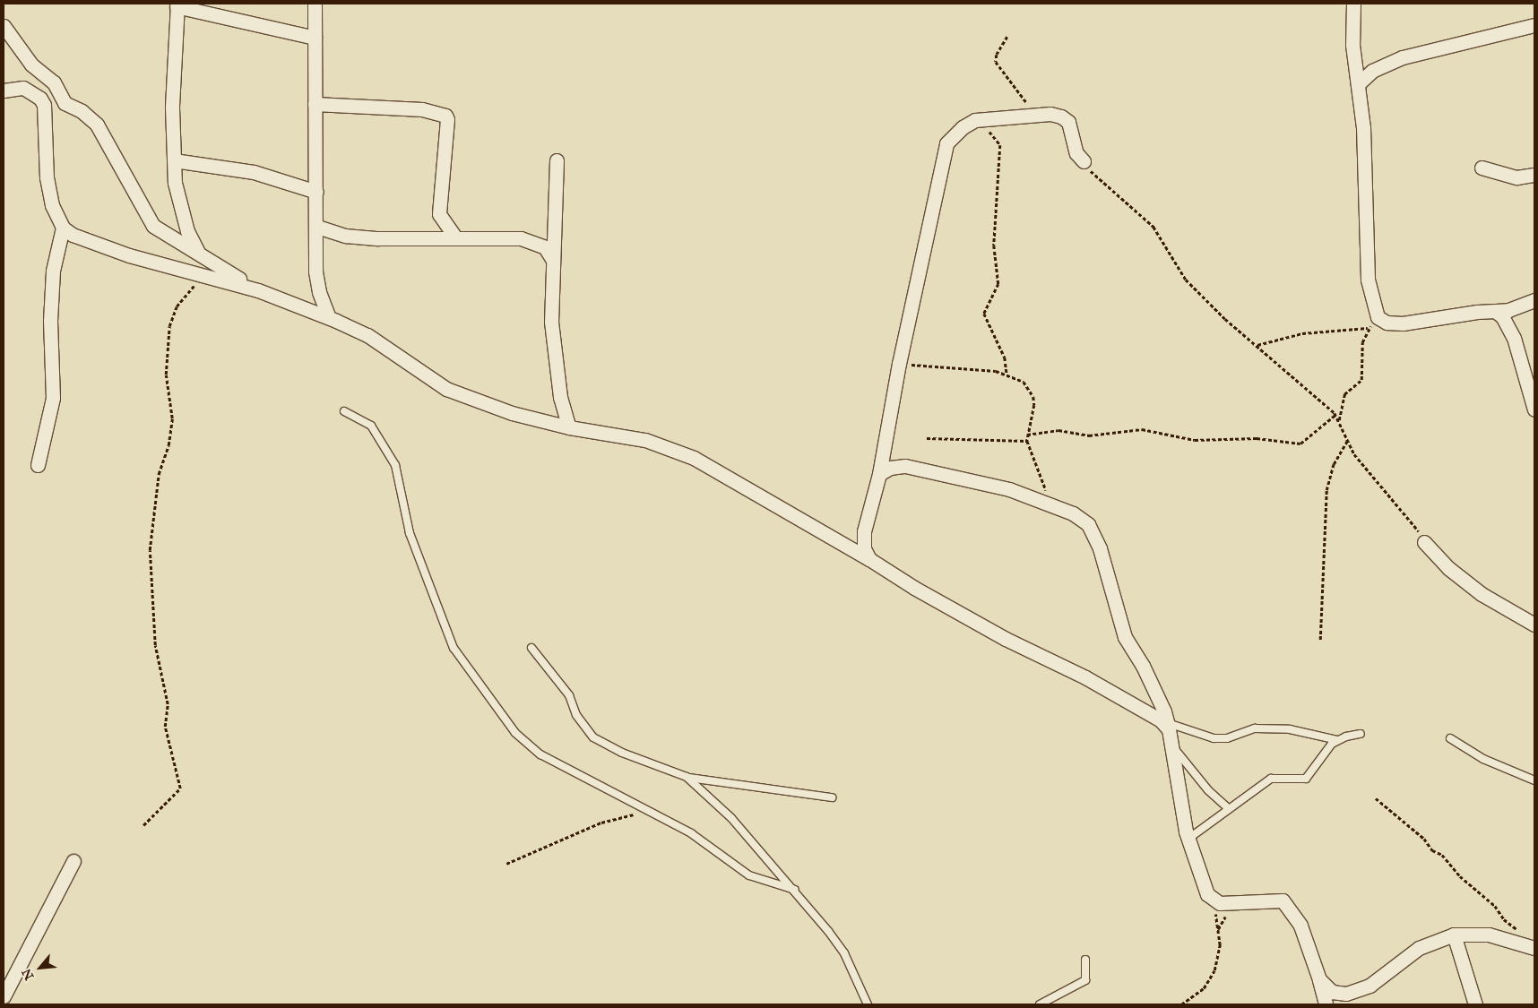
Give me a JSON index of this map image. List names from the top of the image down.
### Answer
{
  "north": "bottom left"
}
